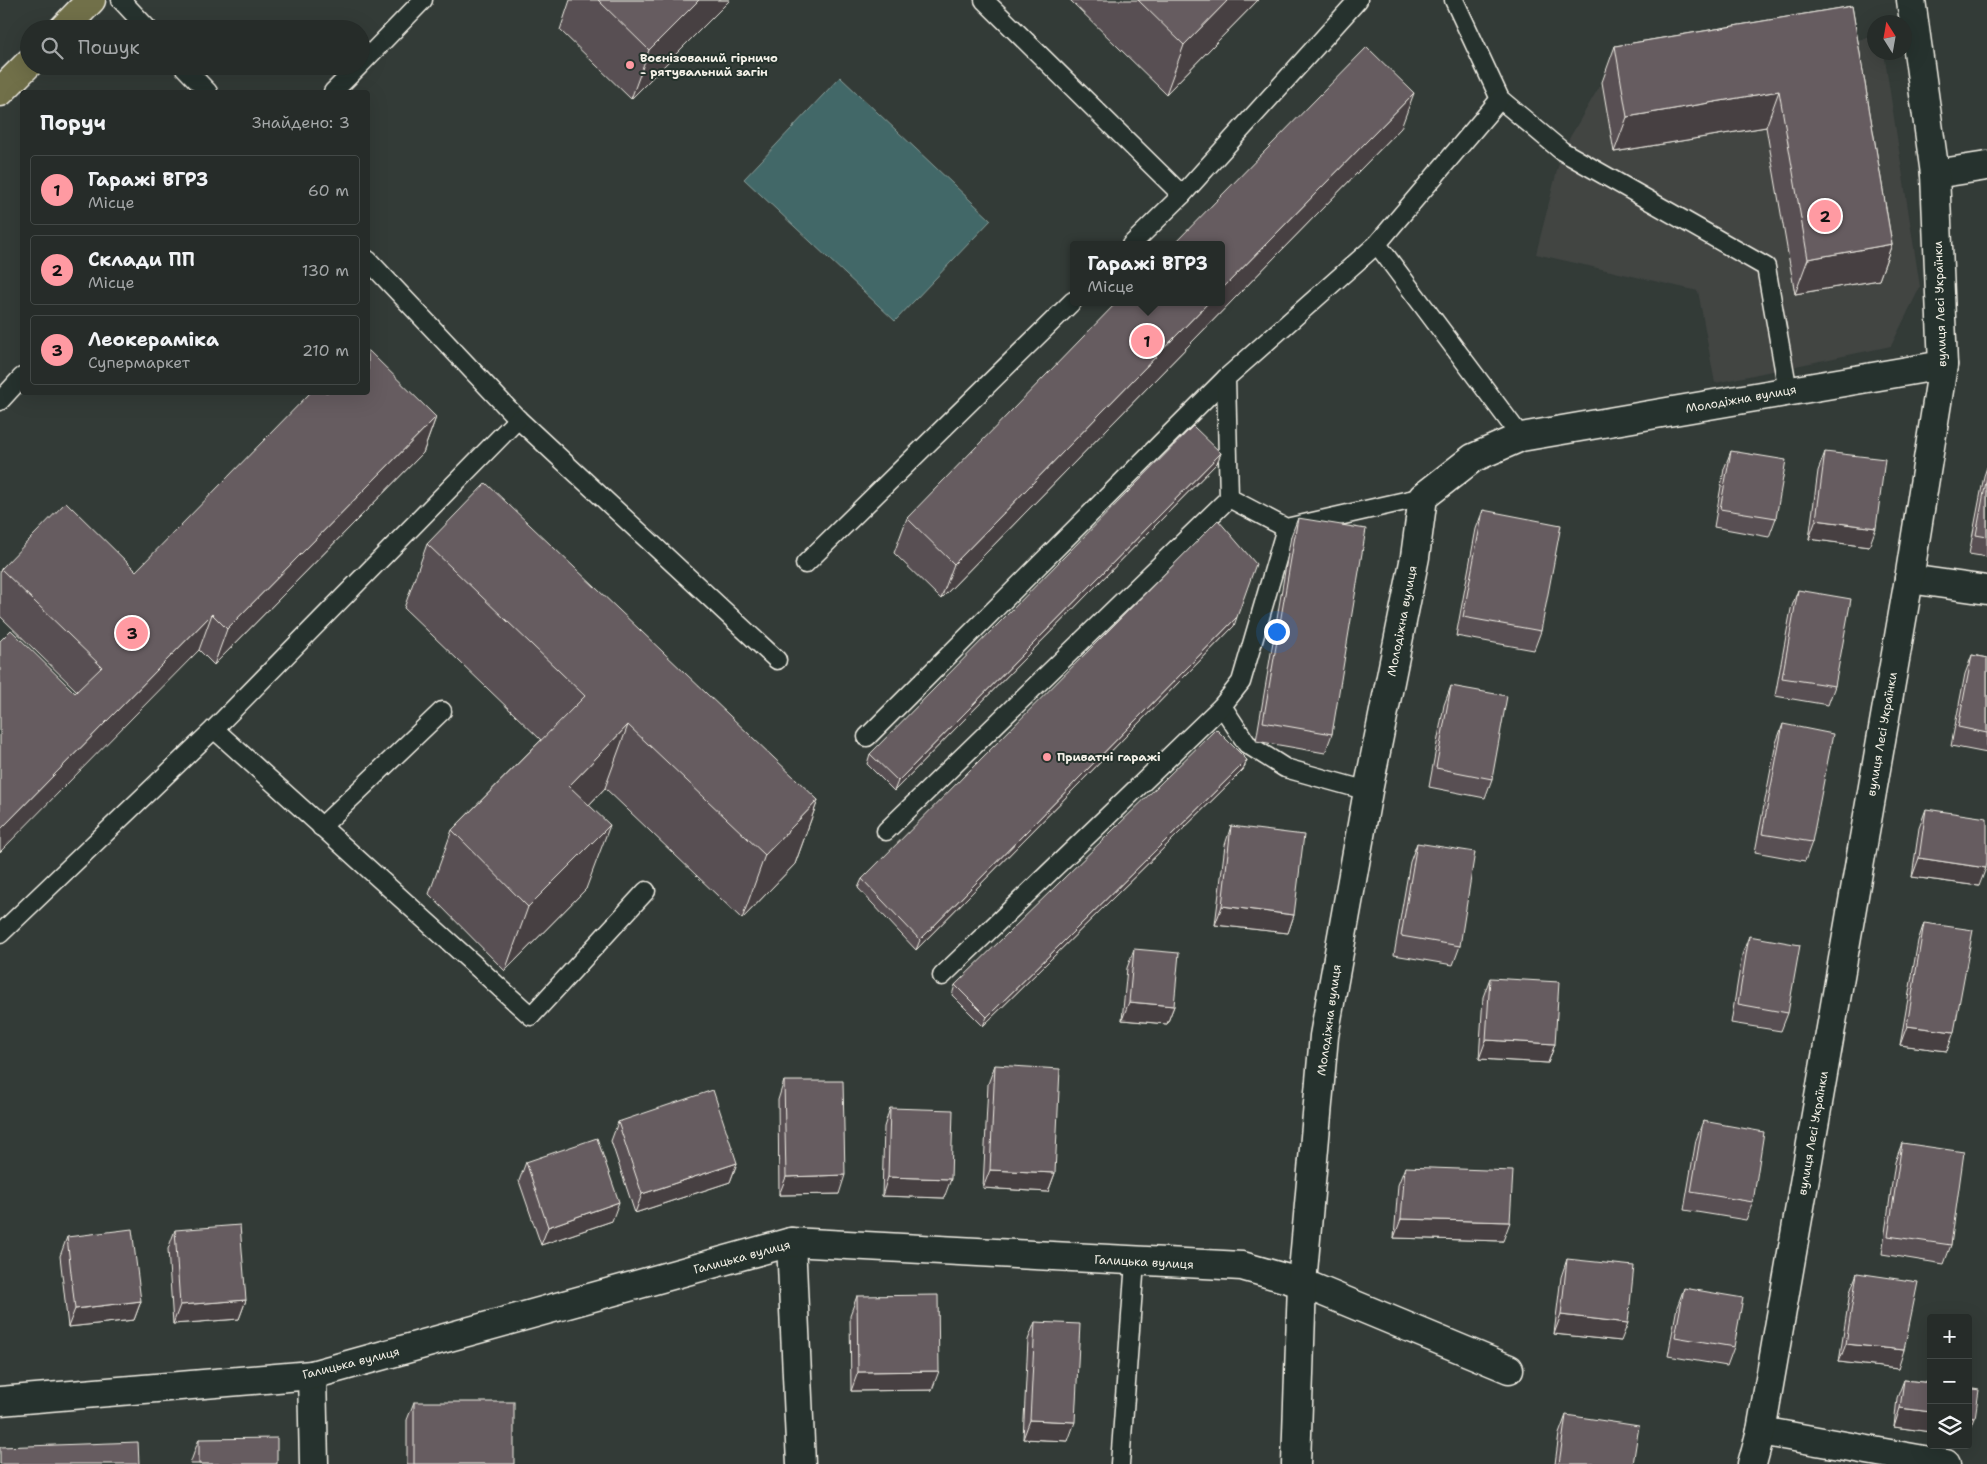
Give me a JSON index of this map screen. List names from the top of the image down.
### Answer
{
  "streets": {
    "street": ["вулиця Лесі Українки", "Молодіжна вулиця", "Галицька вулиця"]
  },
  "crossings": [
    ["вулиця Лесі Українки", "Молодіжна вулиця"],
    ["Молодіжна вулиця", "Галицька вулиця"]
  ],
  "places": ["Воєнізований гірничо - рятувальний загін", "Приватні гаражі"],
  "north": "top",
  "page": {
    "search": "Пошук",
    "heading": ["Поруч", "Знайдено: 3"],
    "list": [
      {
        "mark": "1",
        "name": "Гаражі ВГРЗ",
        "note": "Місце",
        "value": "60 m"
      },
      {
        "mark": "2",
        "name": "Склади ПП",
        "note": "Місце",
        "value": "130 m"
      },
      {
        "mark": "3",
        "name": "Леокераміка",
        "note": "Супермаркет",
        "value": "210 m"
      }
    ],
    "pins": ["2", "1", "3"],
    "popup": ["Гаражі ВГРЗ", "Місце"],
    "map_buttons": ["+", "−"]
  }
}
